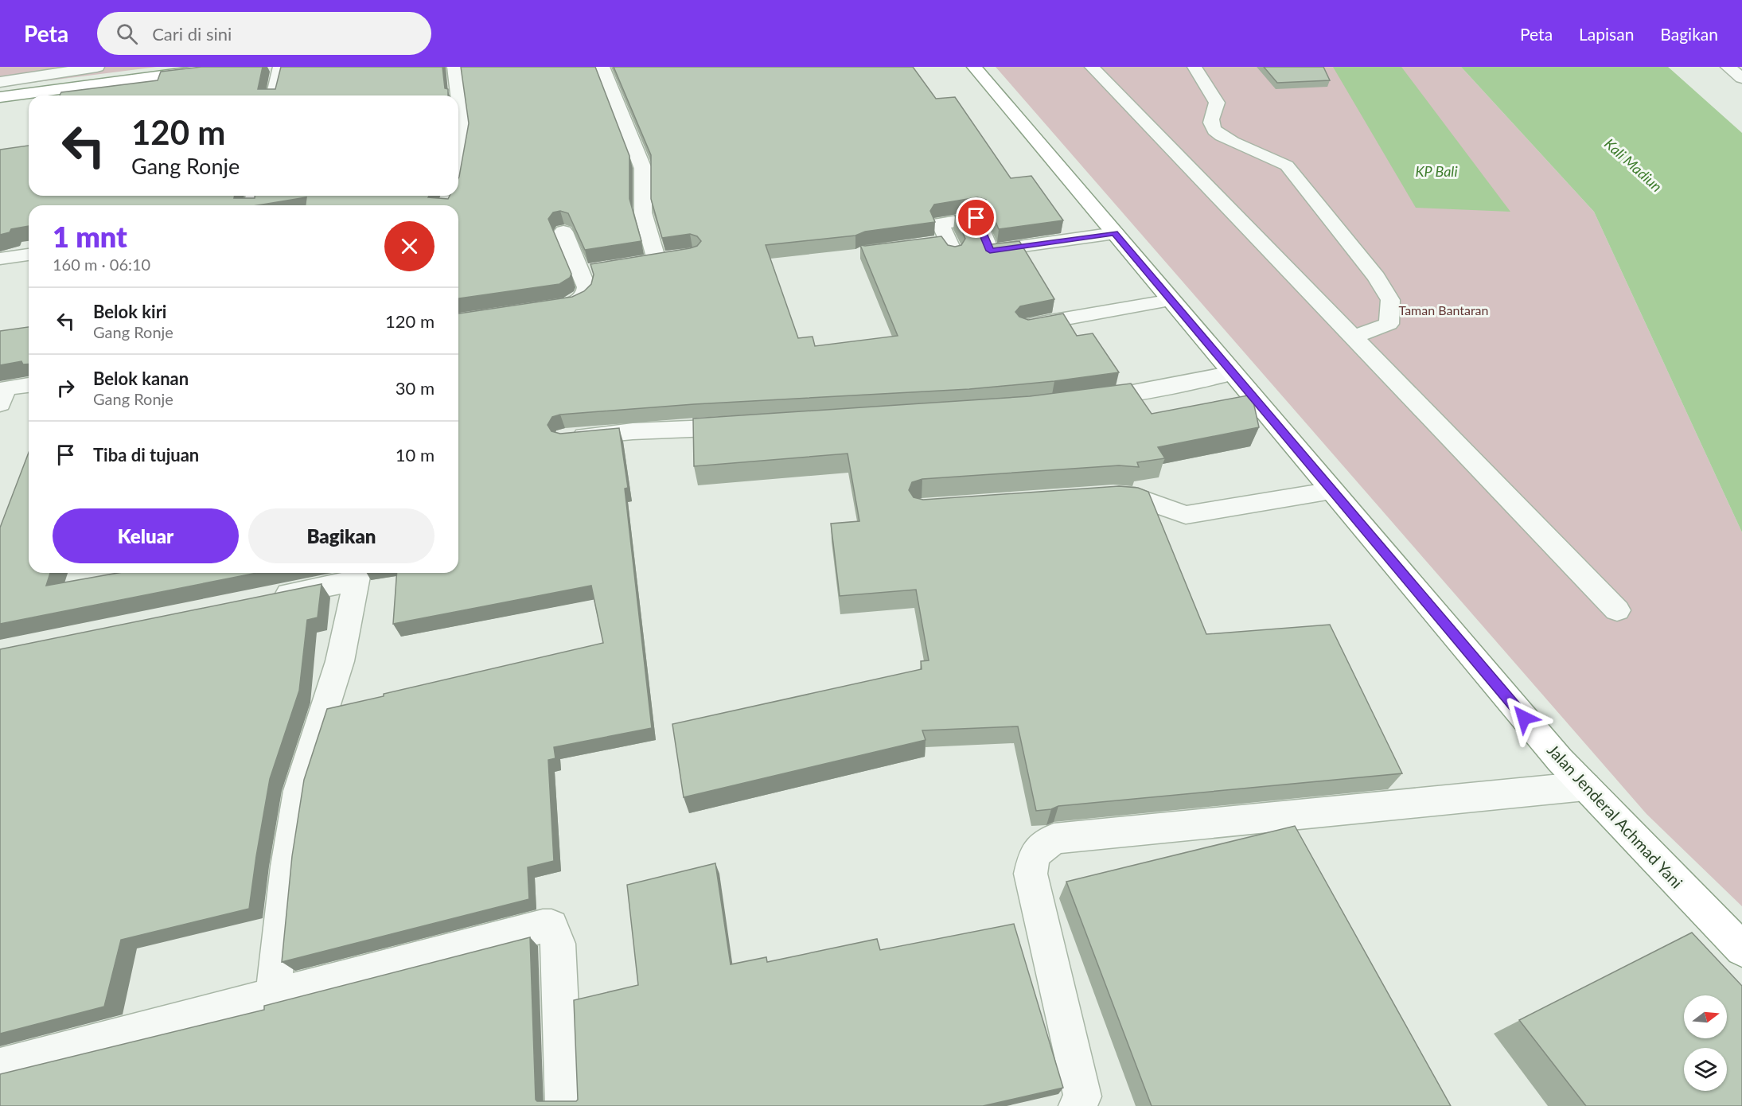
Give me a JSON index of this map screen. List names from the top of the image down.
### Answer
{
  "streets": {
    "highway": ["Jalan Jenderal Achmad Yani"]
  },
  "water": ["Kali Madiun", "KP Bali"],
  "parks": ["Taman Bantaran"],
  "north": "right",
  "page": {
    "header": "Peta",
    "search": "Cari di sini",
    "nav": ["Peta", "Lapisan", "Bagikan"],
    "turn": ["120 m", "Gang Ronje"],
    "heading": ["1 mnt", "160 m · 06:10"],
    "list": [
      {
        "name": "Belok kiri",
        "note": "Gang Ronje",
        "value": "120 m"
      },
      {
        "name": "Belok kanan",
        "note": "Gang Ronje",
        "value": "30 m"
      },
      {
        "name": "Tiba di tujuan",
        "value": "10 m"
      }
    ],
    "buttons": ["Keluar", "Bagikan"]
  }
}
